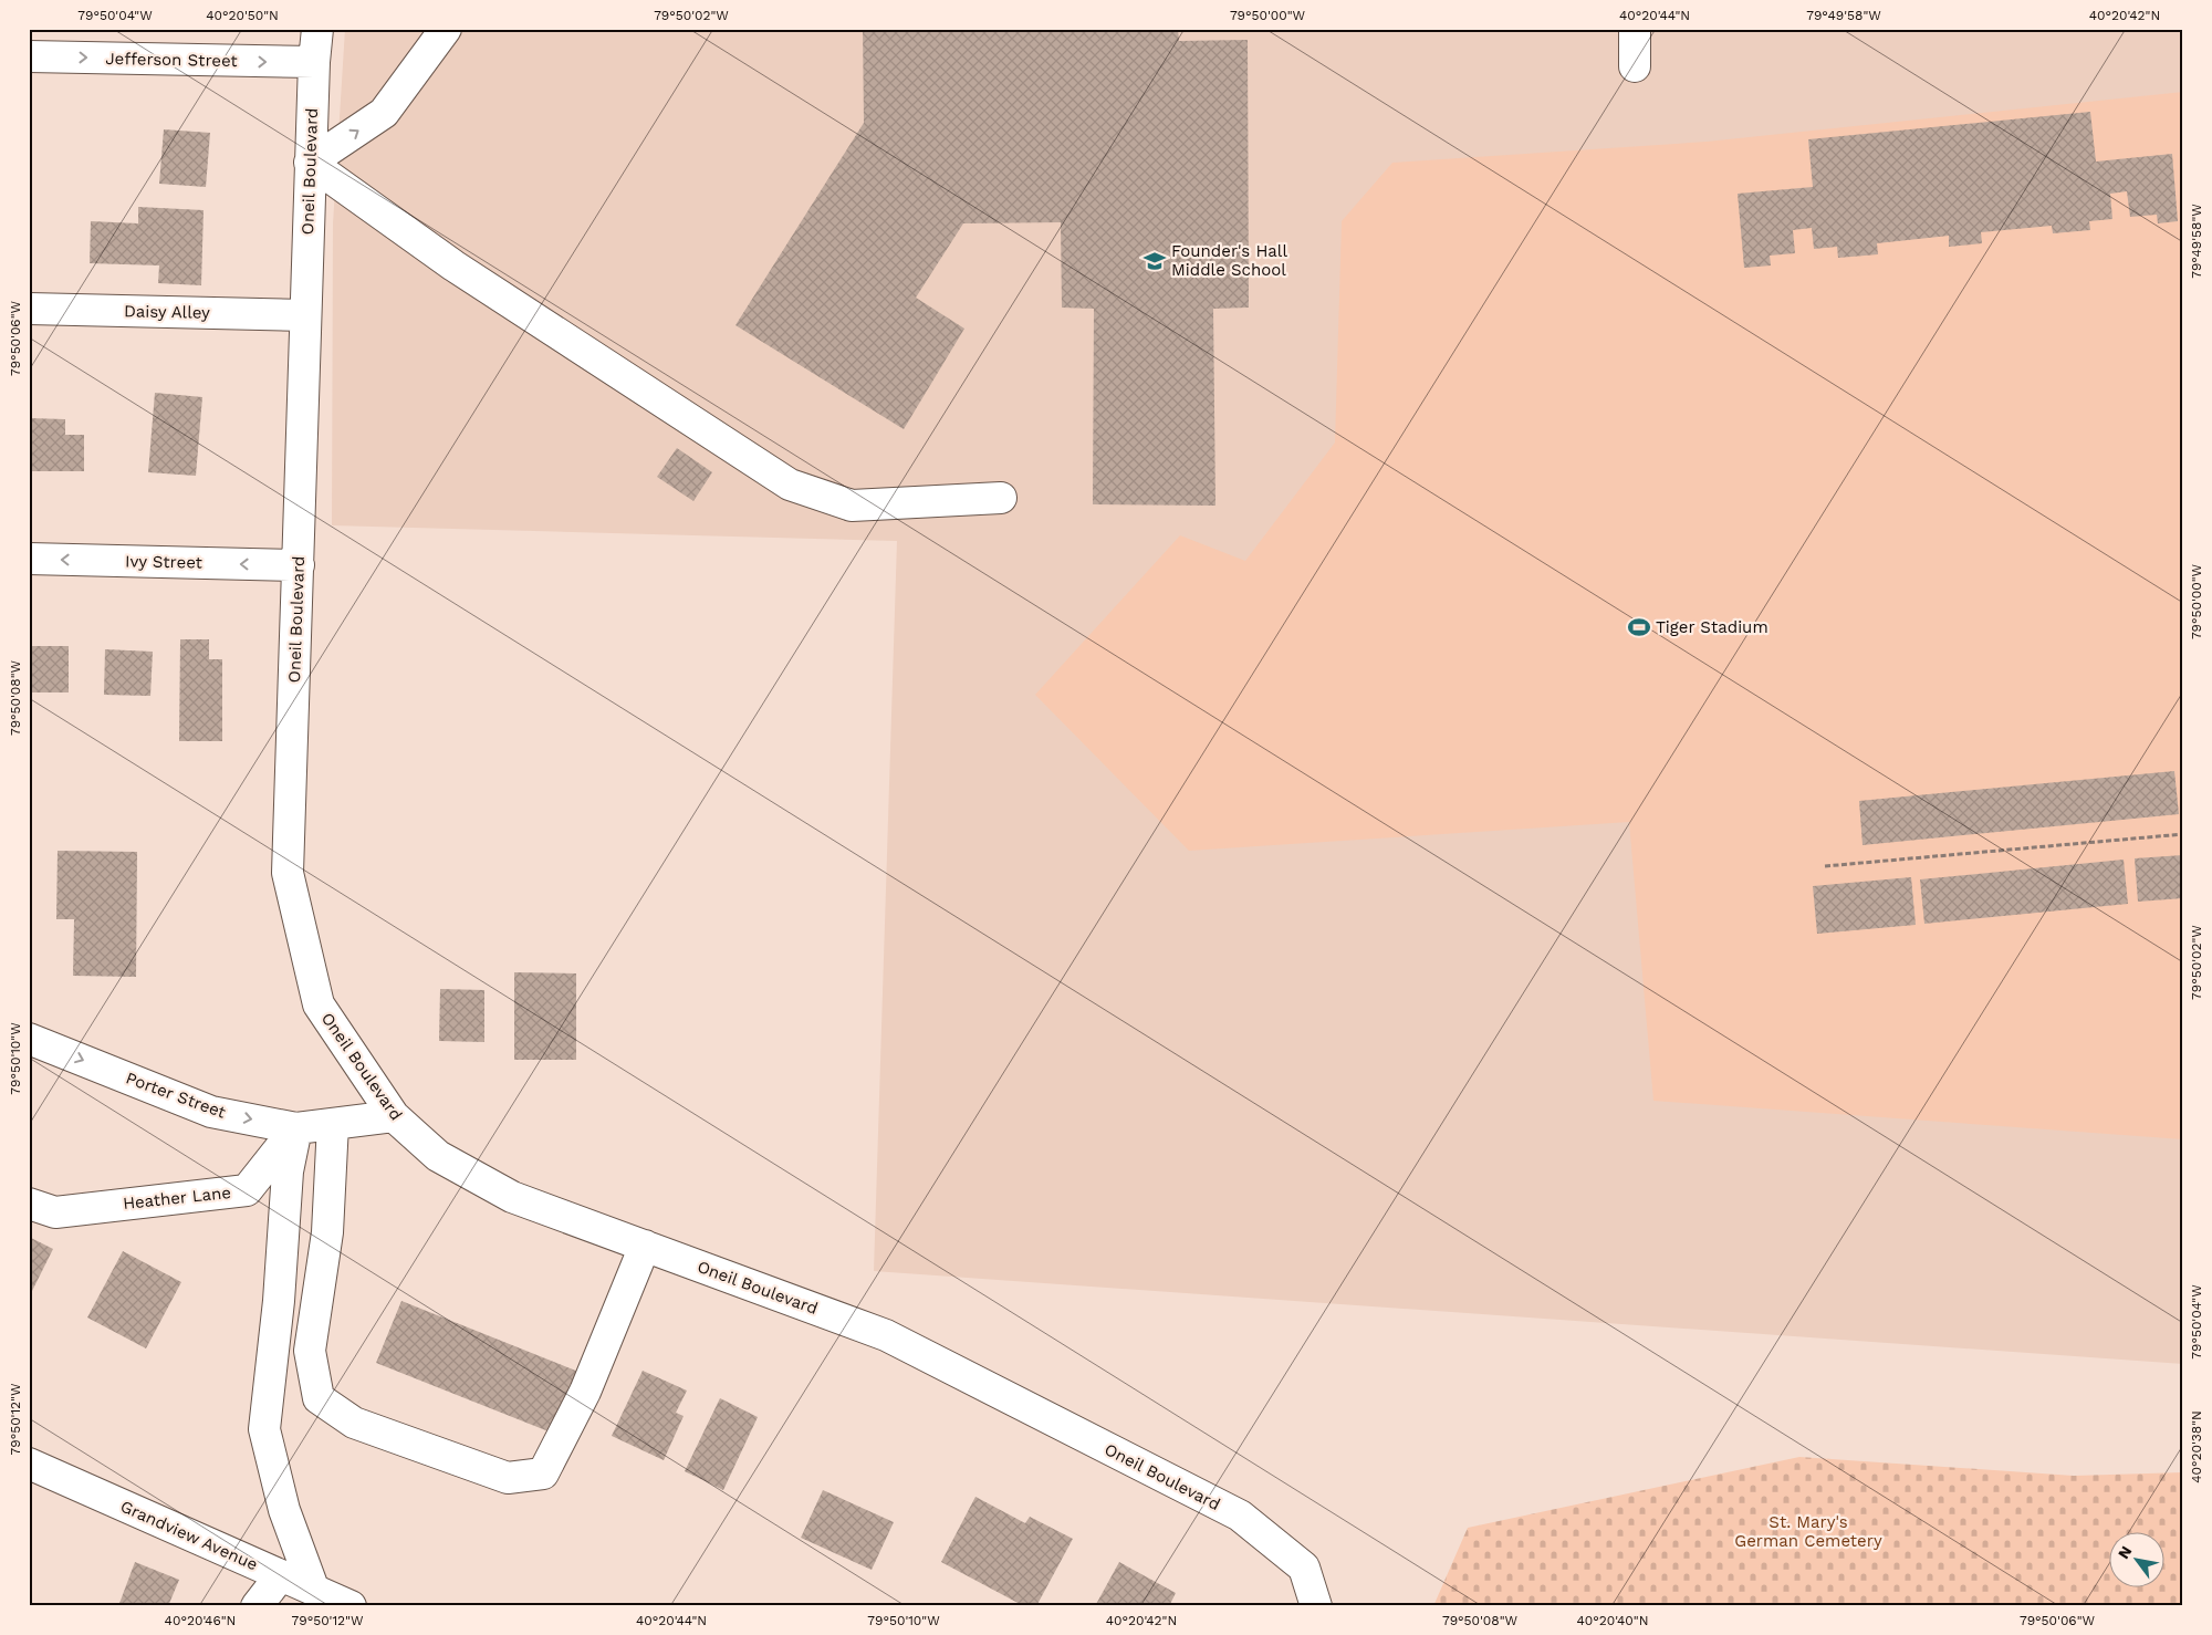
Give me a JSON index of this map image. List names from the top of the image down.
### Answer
{
  "streets": {
    "street": [
      "Jefferson Street",
      "Oneil Boulevard",
      "Daisy Alley",
      "Ivy Street",
      "Porter Street",
      "Heather Lane",
      "Grandview Avenue"
    ]
  },
  "crossings": [
    ["Jefferson Street", "Oneil Boulevard"],
    ["Oneil Boulevard", "Daisy Alley"],
    ["Oneil Boulevard", "Ivy Street"],
    ["Oneil Boulevard", "Porter Street"],
    ["Porter Street", "Heather Lane"]
  ],
  "one_way": ["Jefferson Street", "Ivy Street", "Porter Street"],
  "parks": ["St. Mary's German Cemetery"],
  "places": {
    "school or university": ["Founder's Hall Middle School"],
    "sports": ["Tiger Stadium"]
  },
  "north": "top left",
  "coordinates": [
    "79°50'04\"W",
    "40°20'50\"N",
    "79°50'02\"W",
    "79°50'00\"W",
    "40°20'44\"N",
    "79°49'58\"W",
    "40°20'42\"N",
    "79°50'06\"W",
    "79°50'08\"W",
    "79°50'10\"W",
    "79°50'12\"W",
    "40°20'38\"N",
    "40°20'46\"N",
    "40°20'40\"N"
  ]
}
